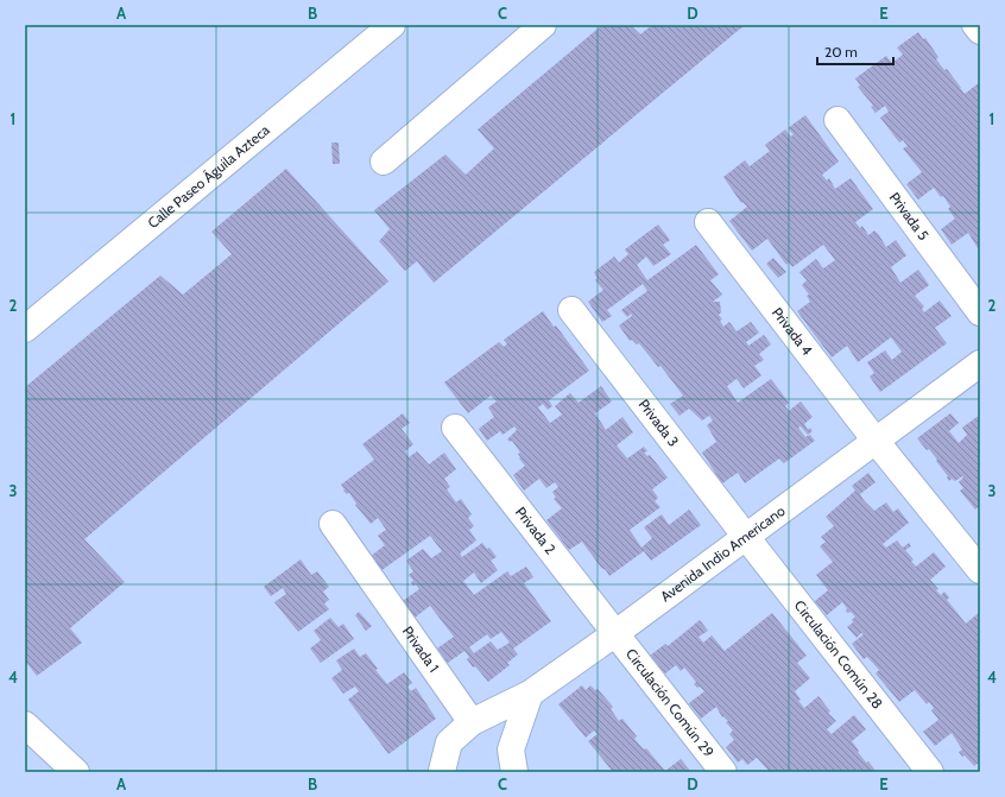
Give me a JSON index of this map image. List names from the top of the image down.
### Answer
{
  "streets": {
    "street": [
      "Calle Paseo Águila Azteca",
      "Privada 5",
      "Privada 4",
      "Privada 3",
      "Privada 2",
      "Avenida Indio Americano",
      "Privada 1",
      "Circulación Común 28",
      "Circulación Común 29"
    ]
  },
  "crossings": [
    ["Privada 4", "Avenida Indio Americano"],
    ["Privada 3", "Avenida Indio Americano"],
    ["Privada 3", "Circulación Común 28"],
    ["Privada 2", "Avenida Indio Americano"],
    ["Privada 2", "Circulación Común 29"],
    ["Avenida Indio Americano", "Circulación Común 28"],
    ["Avenida Indio Americano", "Circulación Común 29"]
  ],
  "scale_bar": "20 m",
  "grid": {
    "columns": [
      "A",
      "B",
      "C",
      "D",
      "E"
    ],
    "rows": [
      "1",
      "2",
      "3",
      "4"
    ]
  }
}
